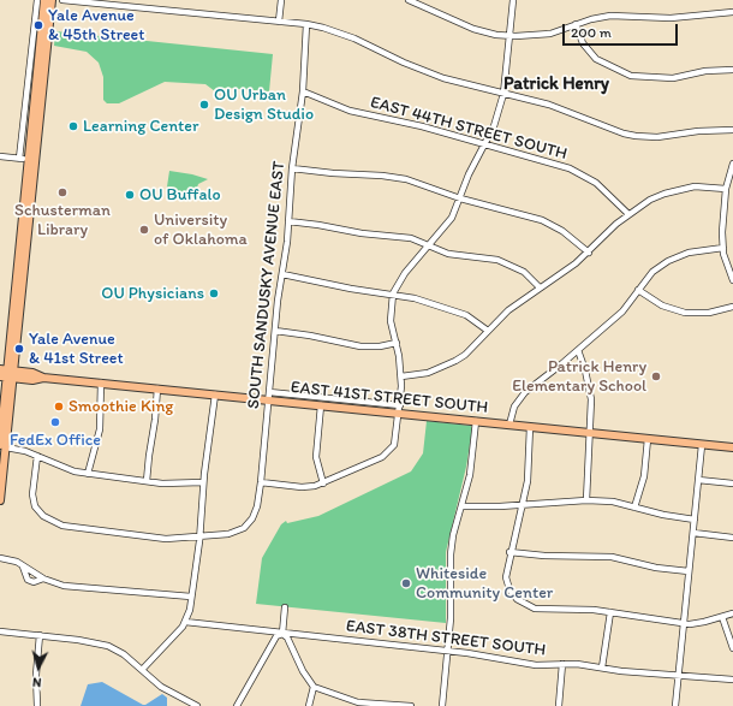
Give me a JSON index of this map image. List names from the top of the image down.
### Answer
{
  "streets": {
    "main road": ["EAST 41ST STREET SOUTH"],
    "street": ["EAST 44TH STREET SOUTH", "SOUTH SANDUSKY AVENUE EAST", "EAST 38TH STREET SOUTH"]
  },
  "crossings": [
    ["EAST 44TH STREET SOUTH", "SOUTH SANDUSKY AVENUE EAST"],
    ["SOUTH SANDUSKY AVENUE EAST", "EAST 41ST STREET SOUTH"]
  ],
  "districts": ["Patrick Henry"],
  "places": [
    "Yale Avenue & 45th Street",
    "OU Urban Design Studio",
    "Learning Center",
    "Schusterman Library",
    "OU Buffalo",
    "University of Oklahoma",
    "OU Physicians",
    "Yale Avenue & 41st Street",
    "Patrick Henry Elementary School",
    "Smoothie King",
    "FedEx Office",
    "Whiteside Community Center"
  ],
  "scale_bar": "200 m",
  "north": "bottom"
}
